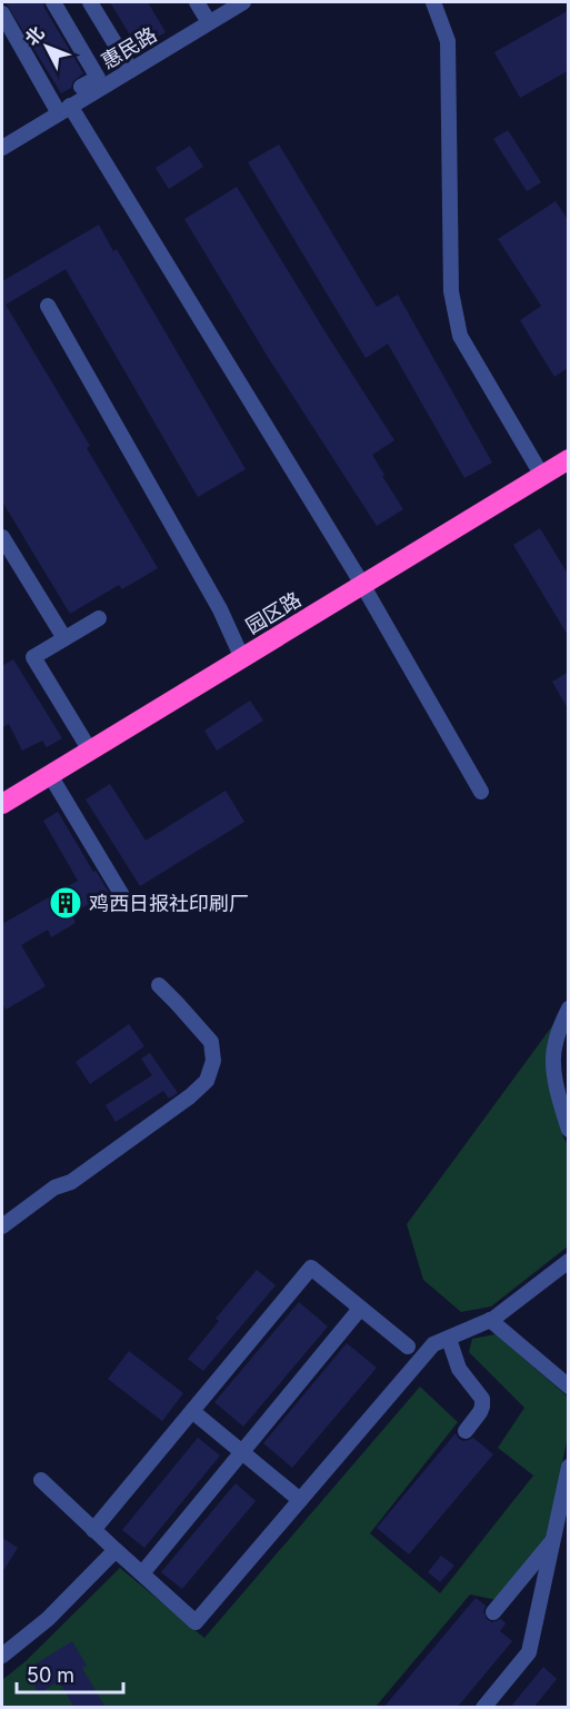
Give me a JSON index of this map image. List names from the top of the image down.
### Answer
{
  "streets": {
    "highway": ["园区路"],
    "street": ["惠民路"]
  },
  "places": {
    "building": ["鸡西日报社印刷厂"]
  },
  "scale_bar": "50 m",
  "north": "top left"
}
